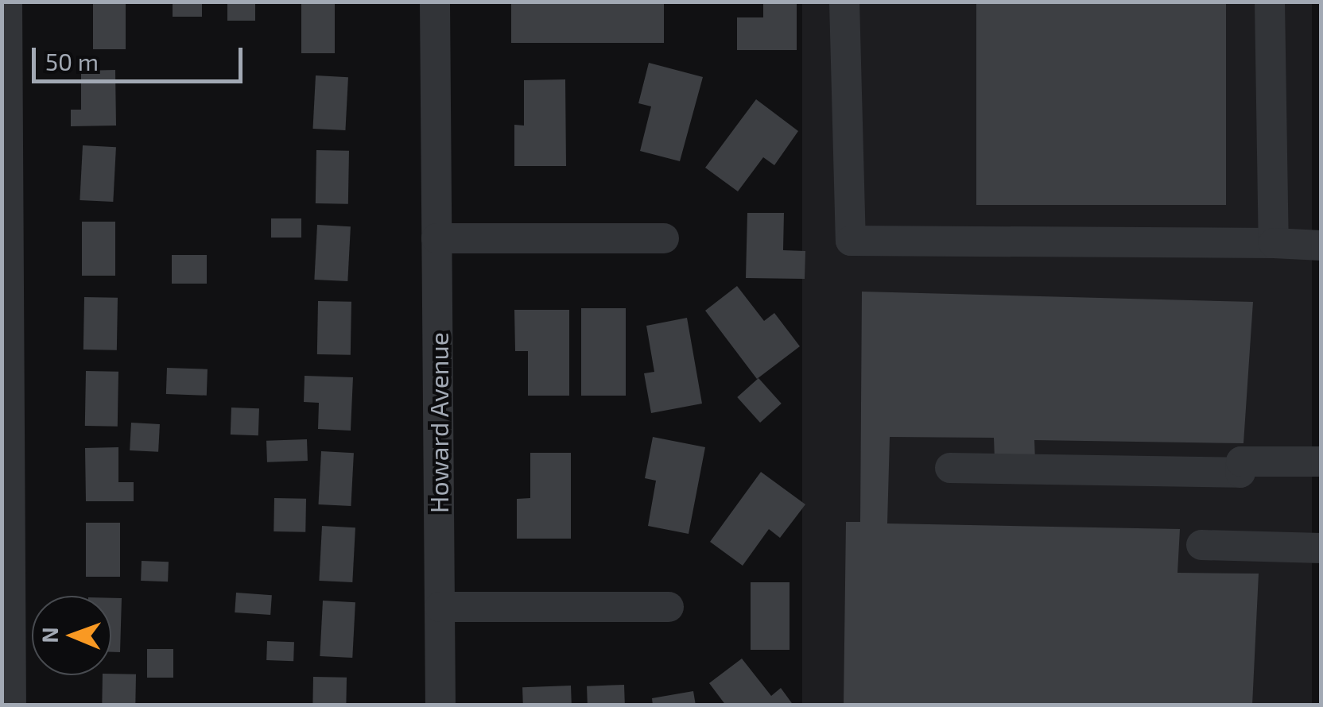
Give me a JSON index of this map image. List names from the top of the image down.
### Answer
{
  "streets": {
    "street": ["Howard Avenue"]
  },
  "scale_bar": "50 m",
  "north": "left"
}
